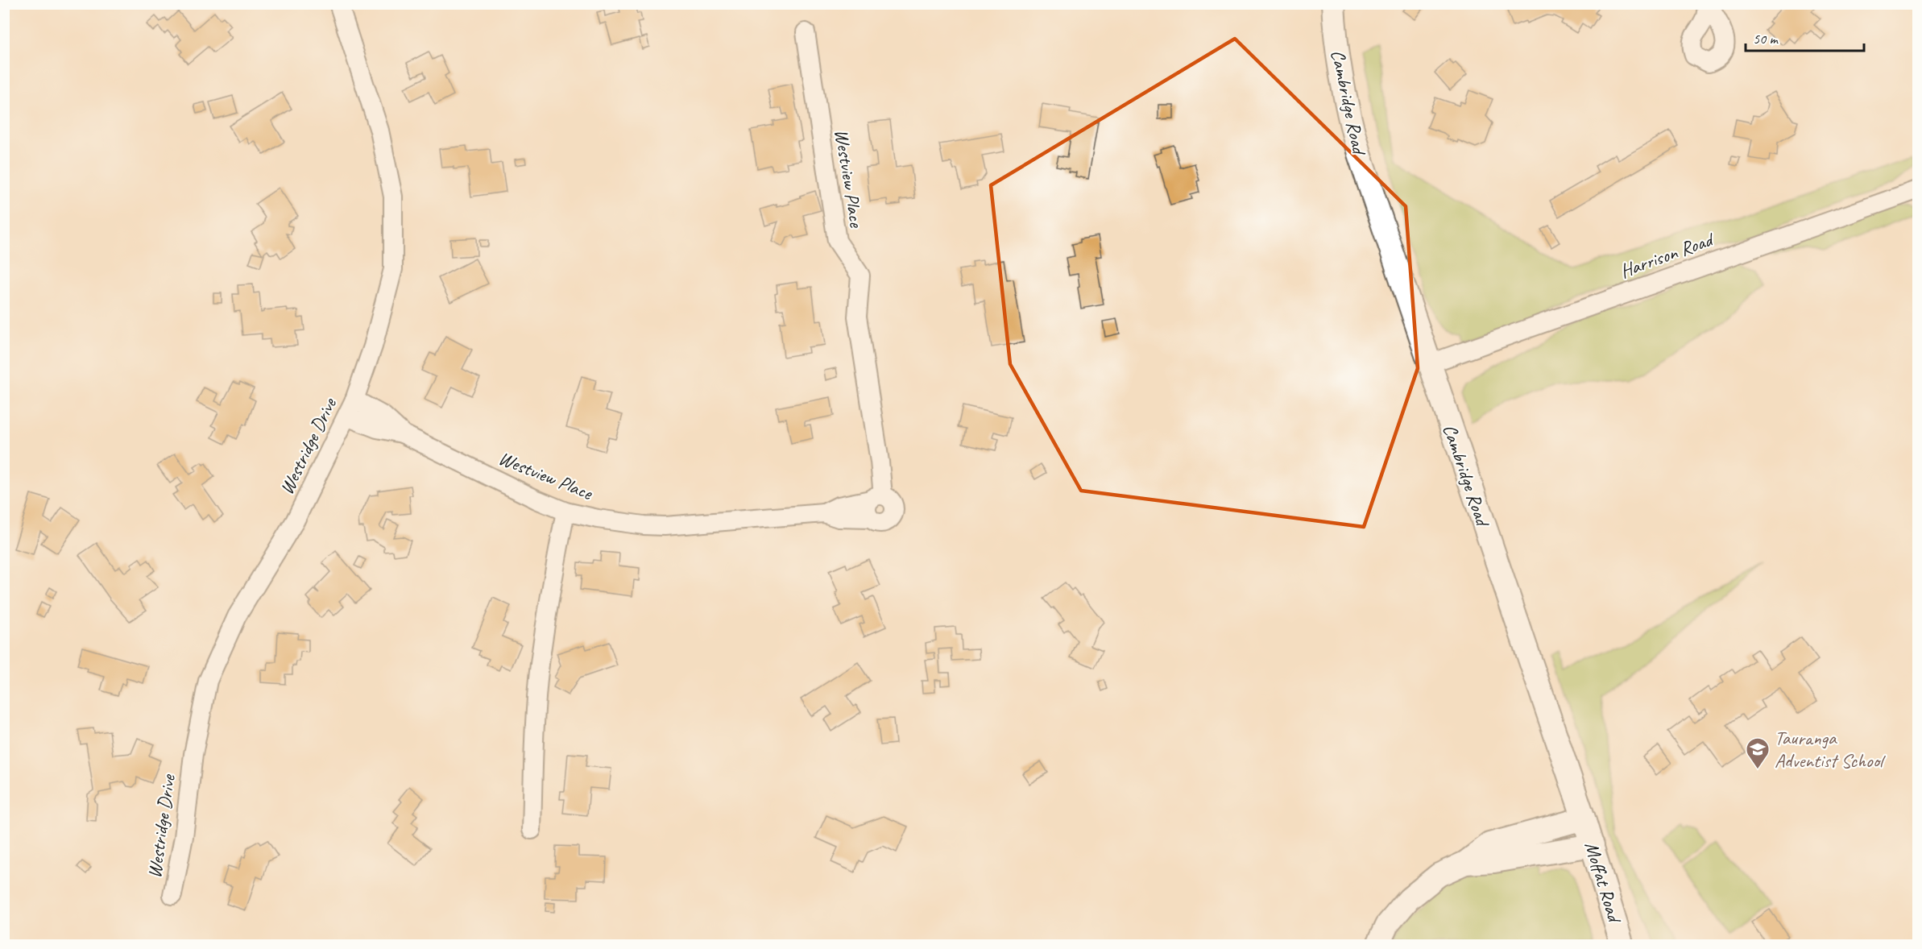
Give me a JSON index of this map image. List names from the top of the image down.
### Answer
{
  "streets": {
    "main road": ["Cambridge Road", "Moffat Road"],
    "street": ["Westview Place", "Harrison Road", "Westridge Drive"]
  },
  "crossings": [
    ["Cambridge Road", "Harrison Road"],
    ["Cambridge Road", "Moffat Road"],
    ["Westview Place", "Westridge Drive"]
  ],
  "places": {
    "school or university": ["Tauranga Adventist School"]
  },
  "scale_bar": "50 m"
}
